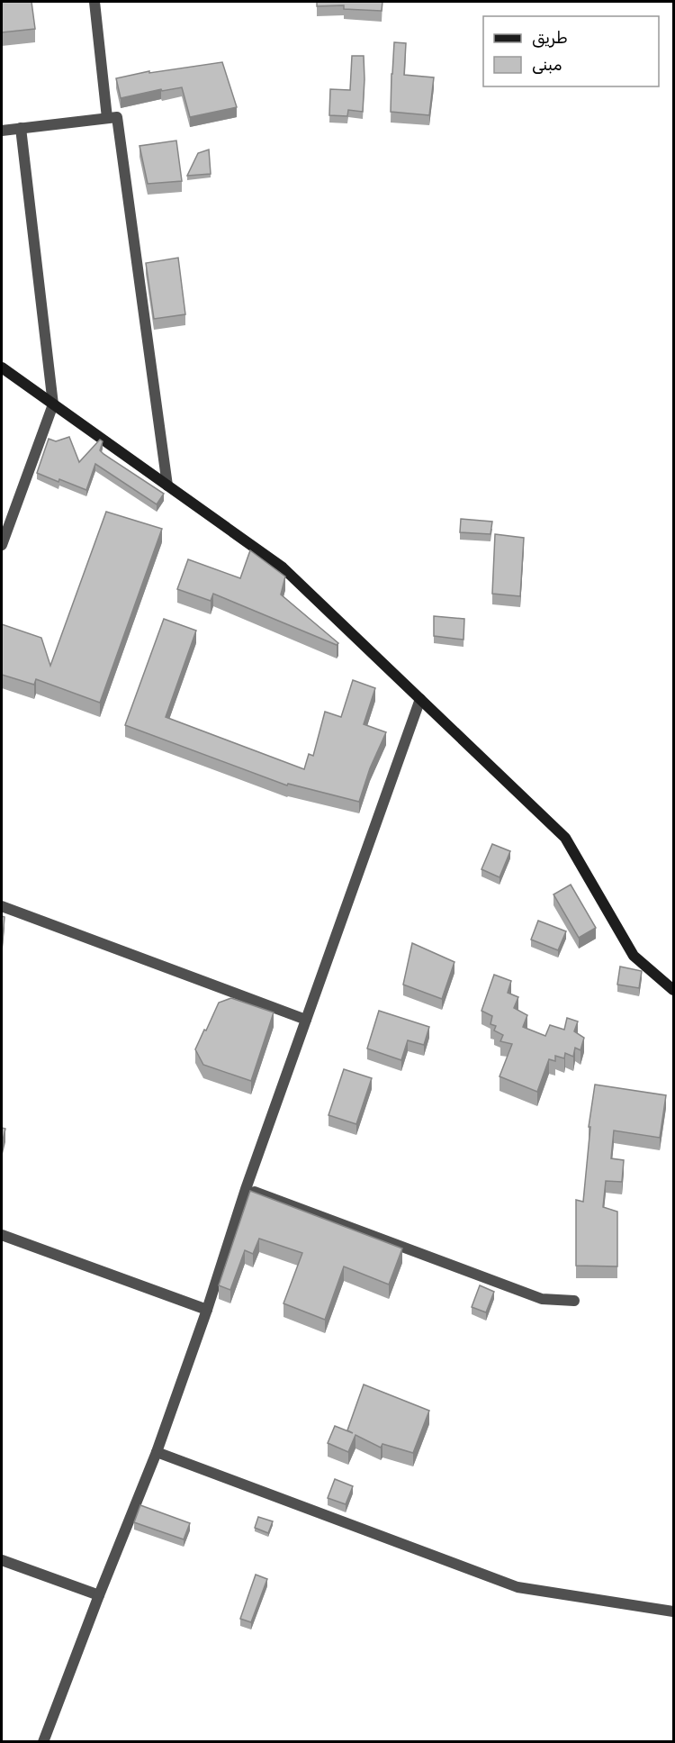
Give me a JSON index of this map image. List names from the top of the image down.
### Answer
{
  "legend": ["طريق", "مبنى"]
}
